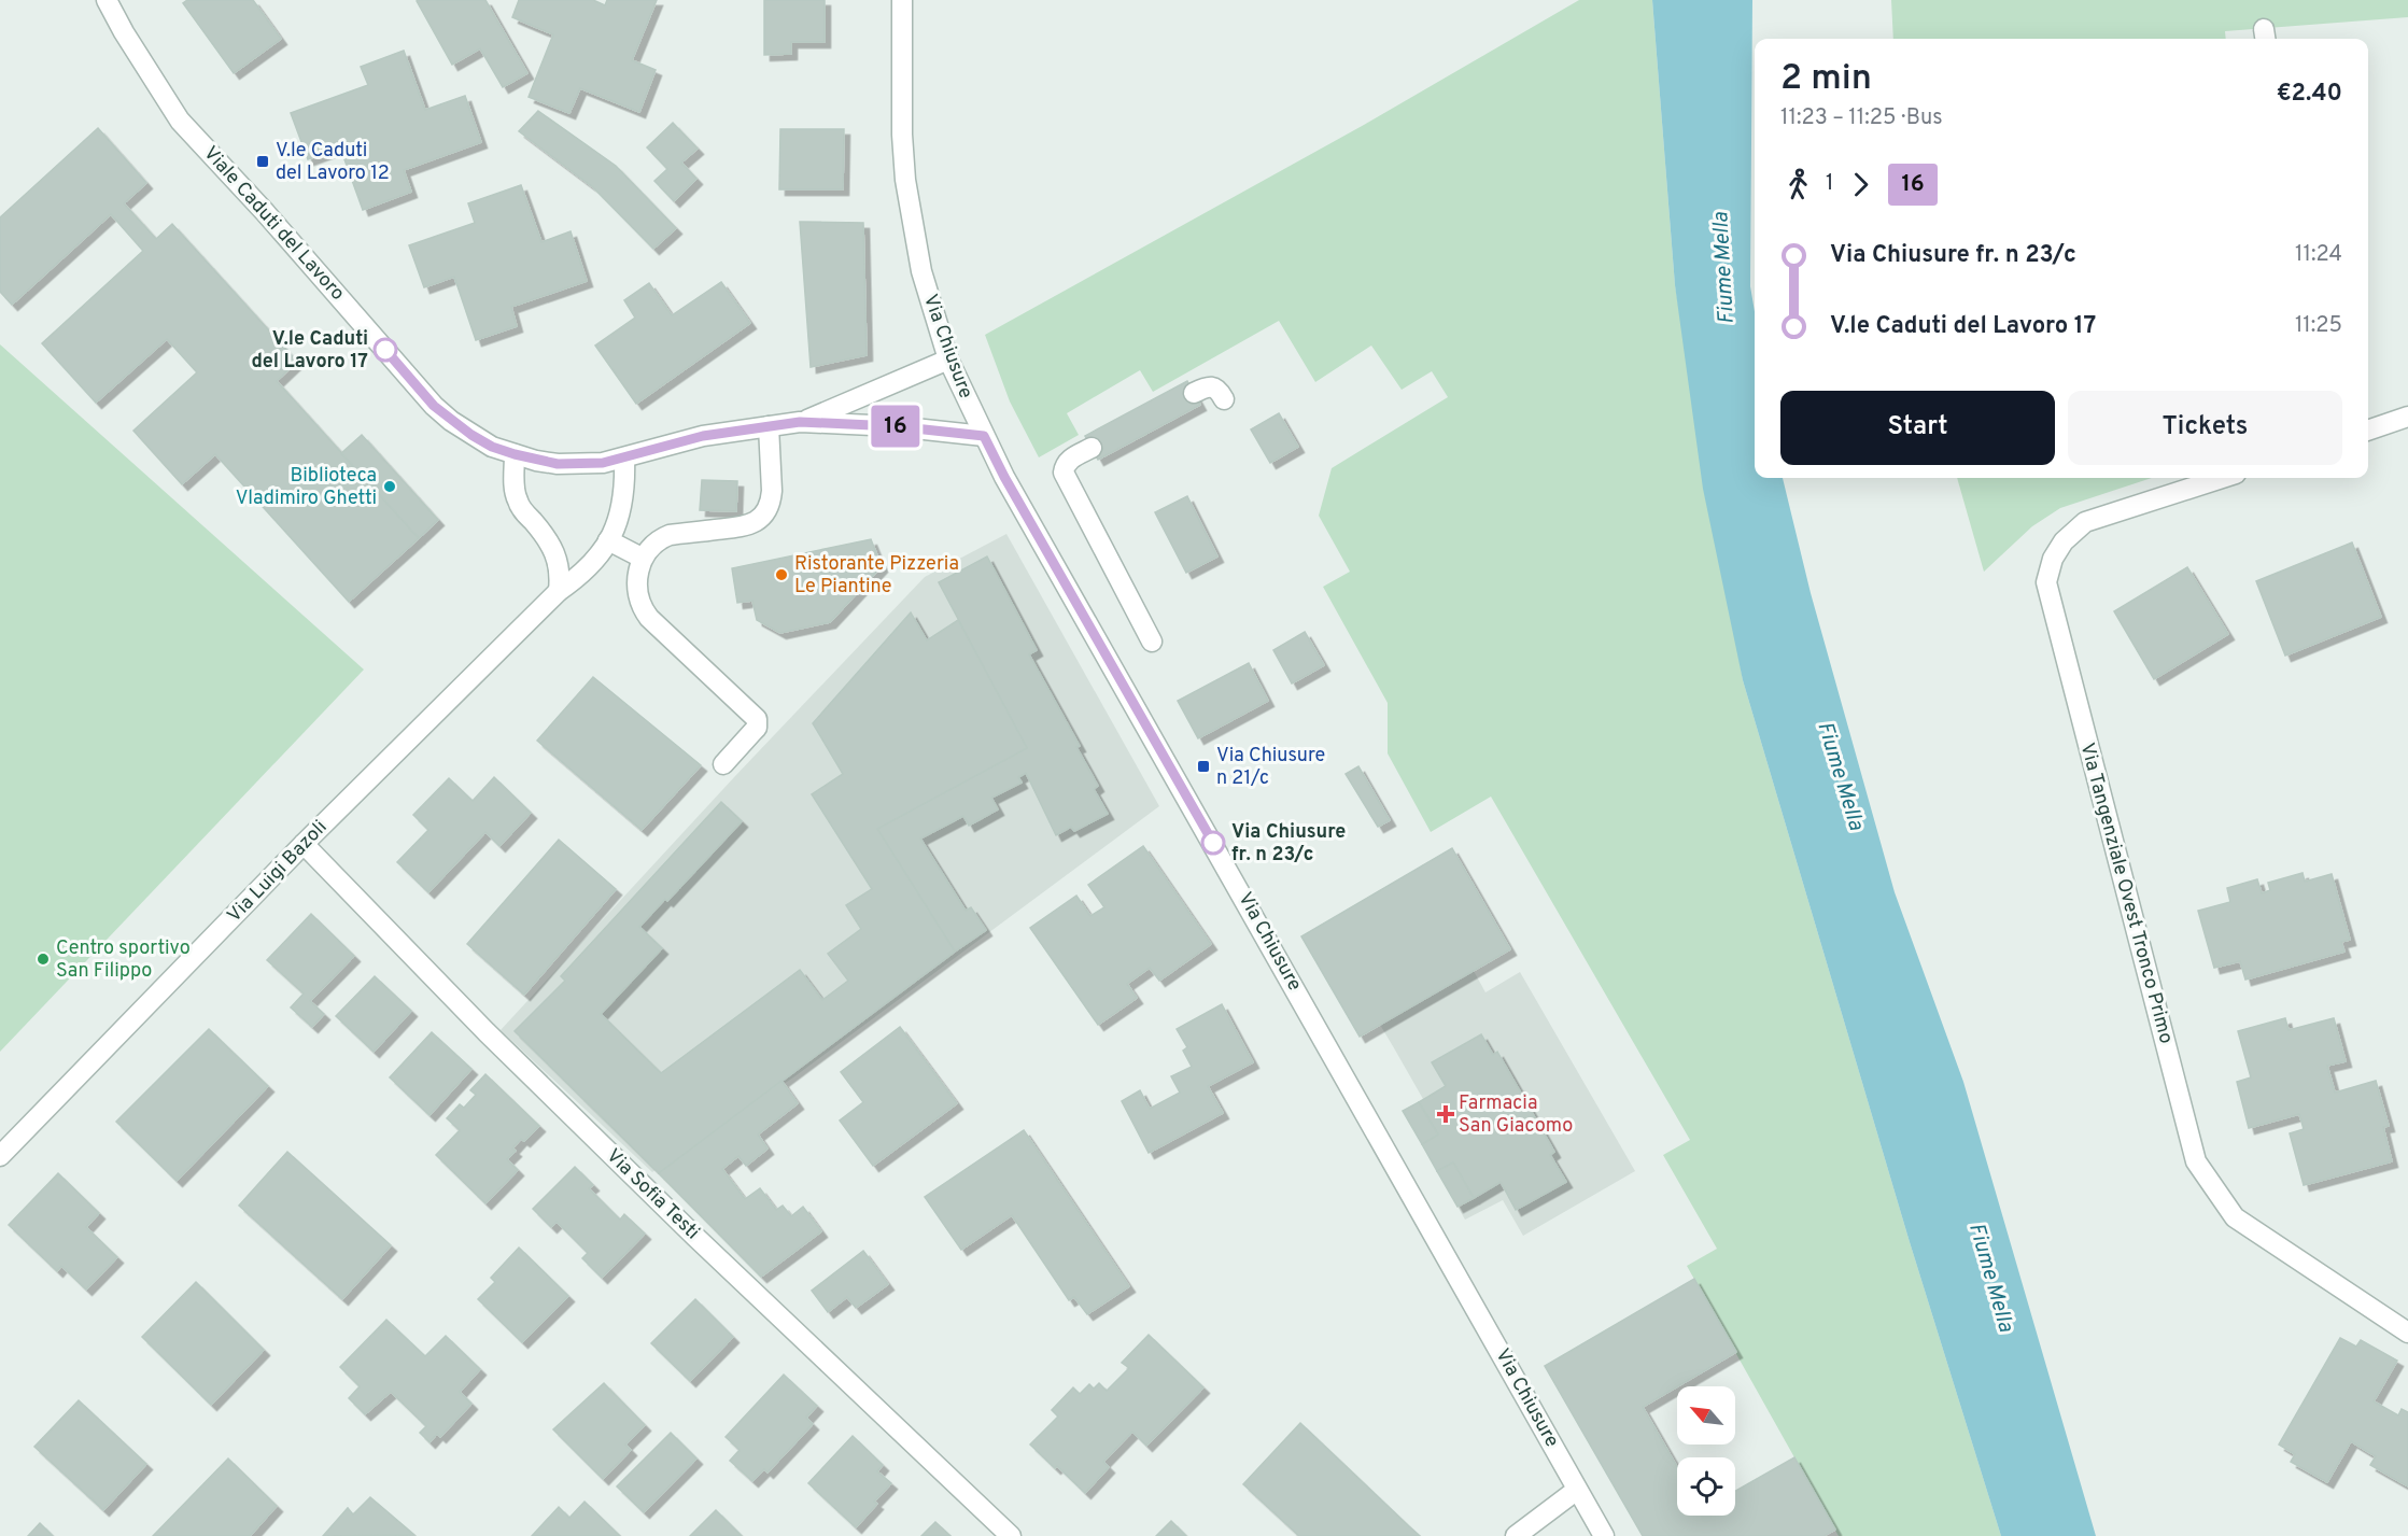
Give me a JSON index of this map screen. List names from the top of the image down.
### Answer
{
  "streets": {
    "street": [
      "Viale Caduti del Lavoro",
      "Via Chiusure",
      "Via Luigi Bazoli",
      "Via Tangenziale Ovest Tronco Primo",
      "Via Sofia Testi"
    ]
  },
  "crossings": [
    ["Viale Caduti del Lavoro", "Via Chiusure"],
    ["Viale Caduti del Lavoro", "Via Luigi Bazoli"],
    ["Via Luigi Bazoli", "Via Sofia Testi"]
  ],
  "water": ["Fiume Mella"],
  "places": {
    "transit": ["V.le Caduti del Lavoro 12", "Via Chiusure n 21/c"],
    "other": [
      "V.le Caduti del Lavoro 17",
      "Biblioteca Vladimiro Ghetti",
      "Ristorante Pizzeria Le Piantine",
      "Via Chiusure fr. n 23/c",
      "Centro sportivo San Filippo"
    ],
    "health": ["Farmacia San Giacomo"]
  },
  "lines": ["bus line 16"],
  "north": "top left",
  "page": {
    "on_map": "16",
    "heading": ["2 min", "11:23 – 11:25 · Bus", "€2.40"],
    "legs": ["1", "16"],
    "list": [
      {
        "name": "Via Chiusure fr. n 23/c",
        "value": "11:24"
      },
      {
        "name": "V.le Caduti del Lavoro 17",
        "value": "11:25"
      }
    ],
    "buttons": ["Start", "Tickets"]
  }
}
